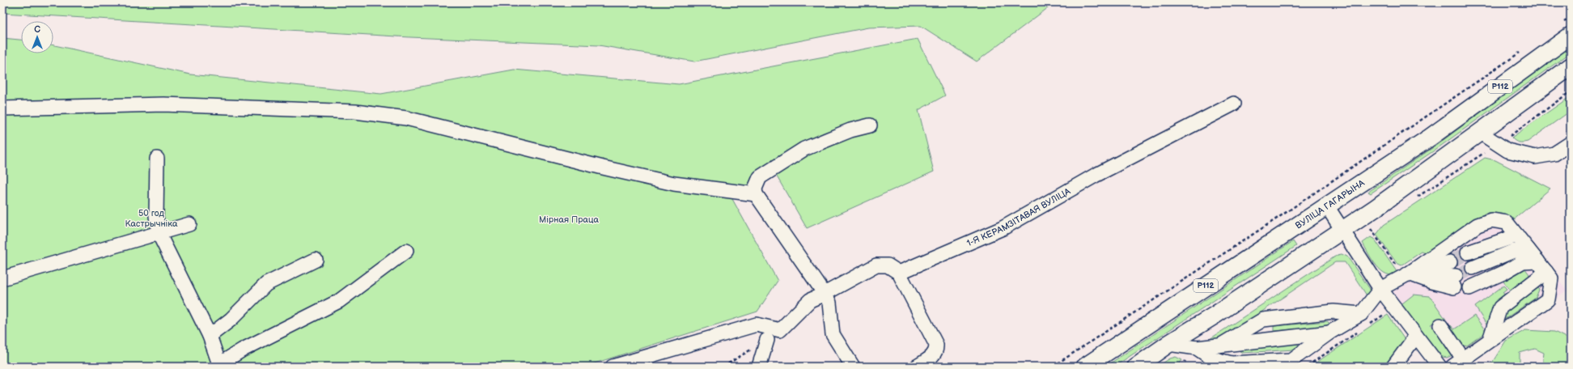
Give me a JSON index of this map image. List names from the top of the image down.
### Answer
{
  "streets": {
    "main road": ["Р112", "ВУЛІЦА ГАГАРЫНА"],
    "street": ["1-Я КЕРАМЗІТАВАЯ ВУЛІЦА"]
  },
  "parks": ["50 год Кастрычніка", "Мірная Праца"],
  "north": "top"
}
